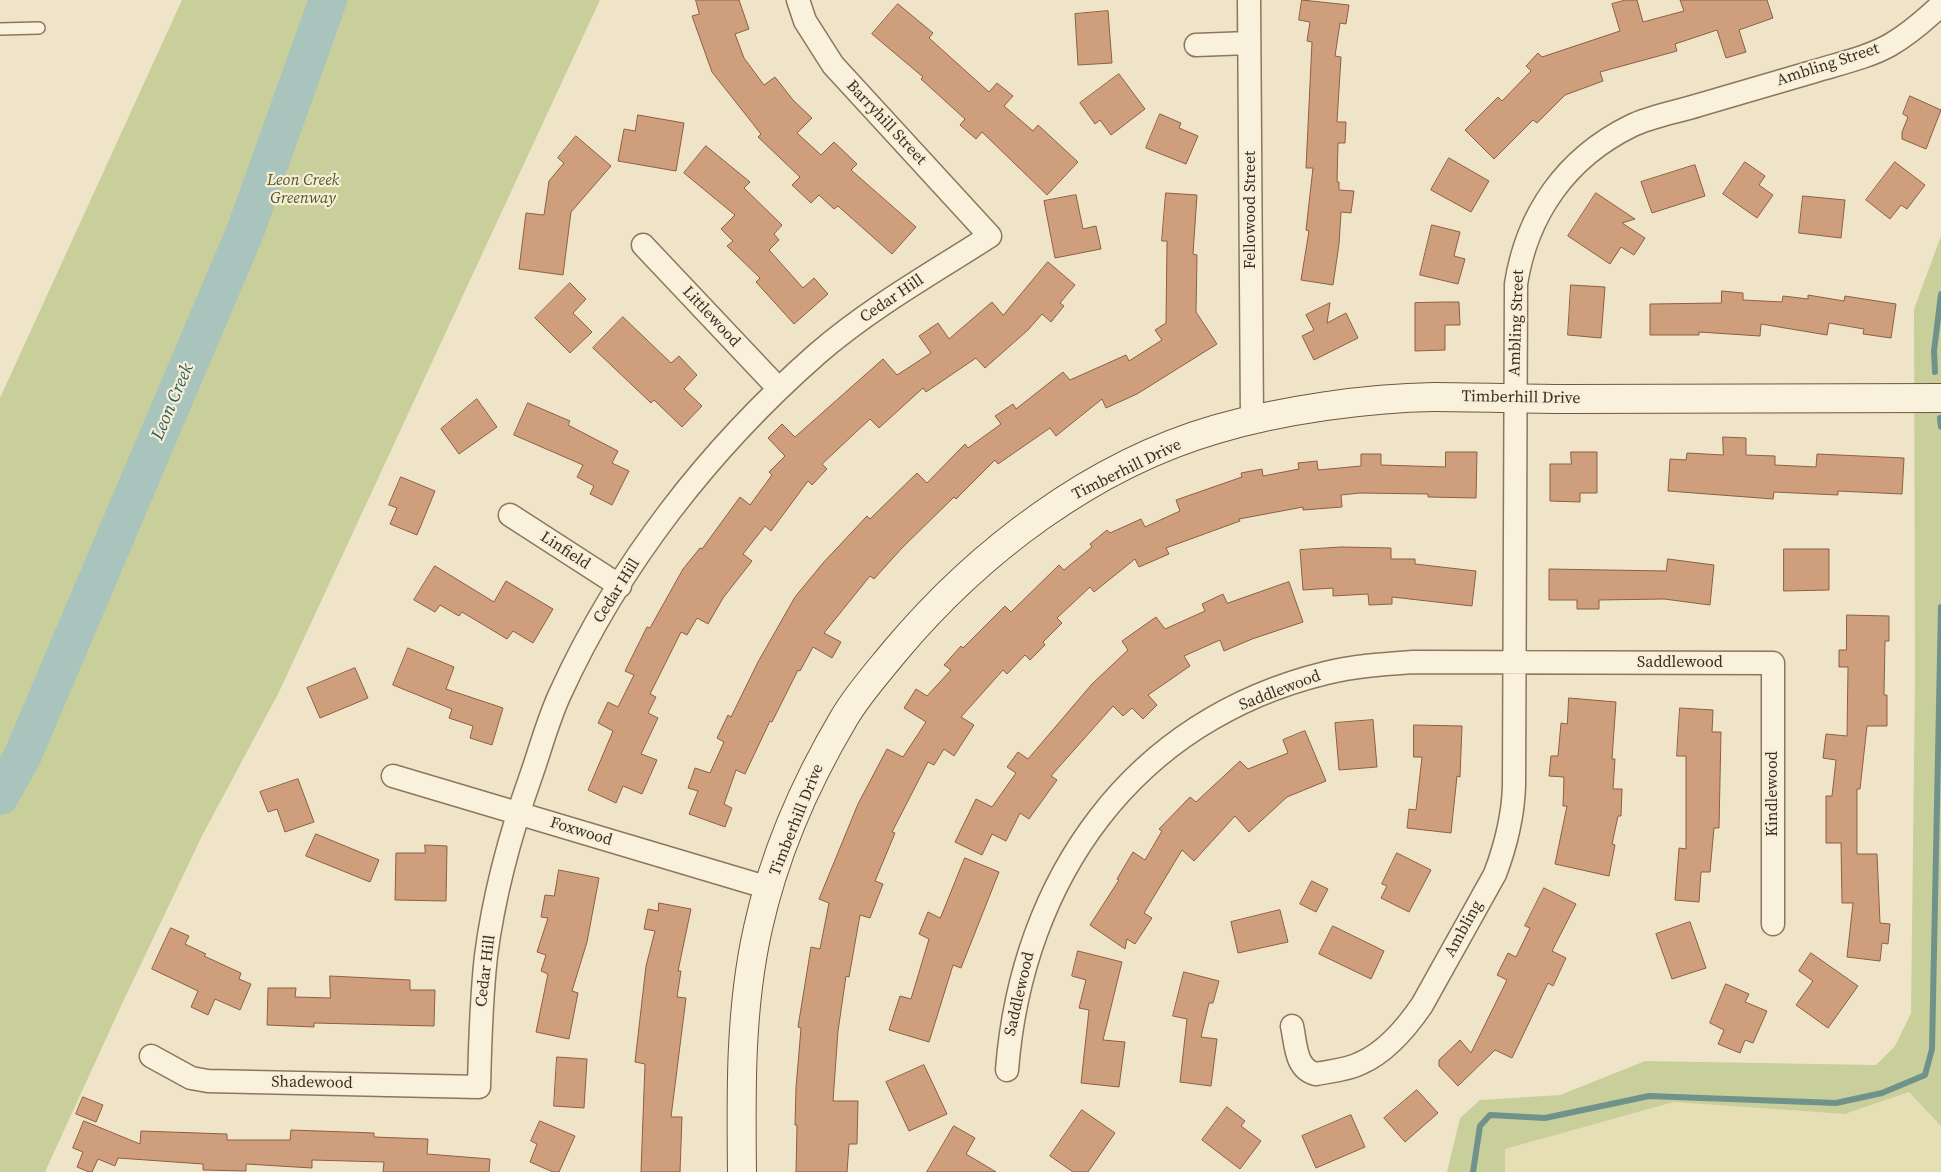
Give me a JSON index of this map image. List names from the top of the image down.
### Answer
{
  "streets": {
    "street": [
      "Ambling Street",
      "Barryhill Street",
      "Fellowood Street",
      "Cedar Hill",
      "Littlewood",
      "Timberhill Drive",
      "Linfield",
      "Saddlewood",
      "Kindlewood",
      "Foxwood",
      "Ambling",
      "Shadewood"
    ]
  },
  "crossings": [
    ["Ambling Street", "Timberhill Drive"],
    ["Ambling Street", "Saddlewood"],
    ["Ambling Street", "Ambling"],
    ["Barryhill Street", "Cedar Hill"],
    ["Fellowood Street", "Timberhill Drive"],
    ["Cedar Hill", "Littlewood"],
    ["Cedar Hill", "Linfield"],
    ["Cedar Hill", "Foxwood"],
    ["Cedar Hill", "Shadewood"],
    ["Timberhill Drive", "Foxwood"],
    ["Saddlewood", "Kindlewood"],
    ["Saddlewood", "Ambling"]
  ],
  "water": ["Leon Creek"],
  "parks": ["Leon Creek Greenway"]
}
